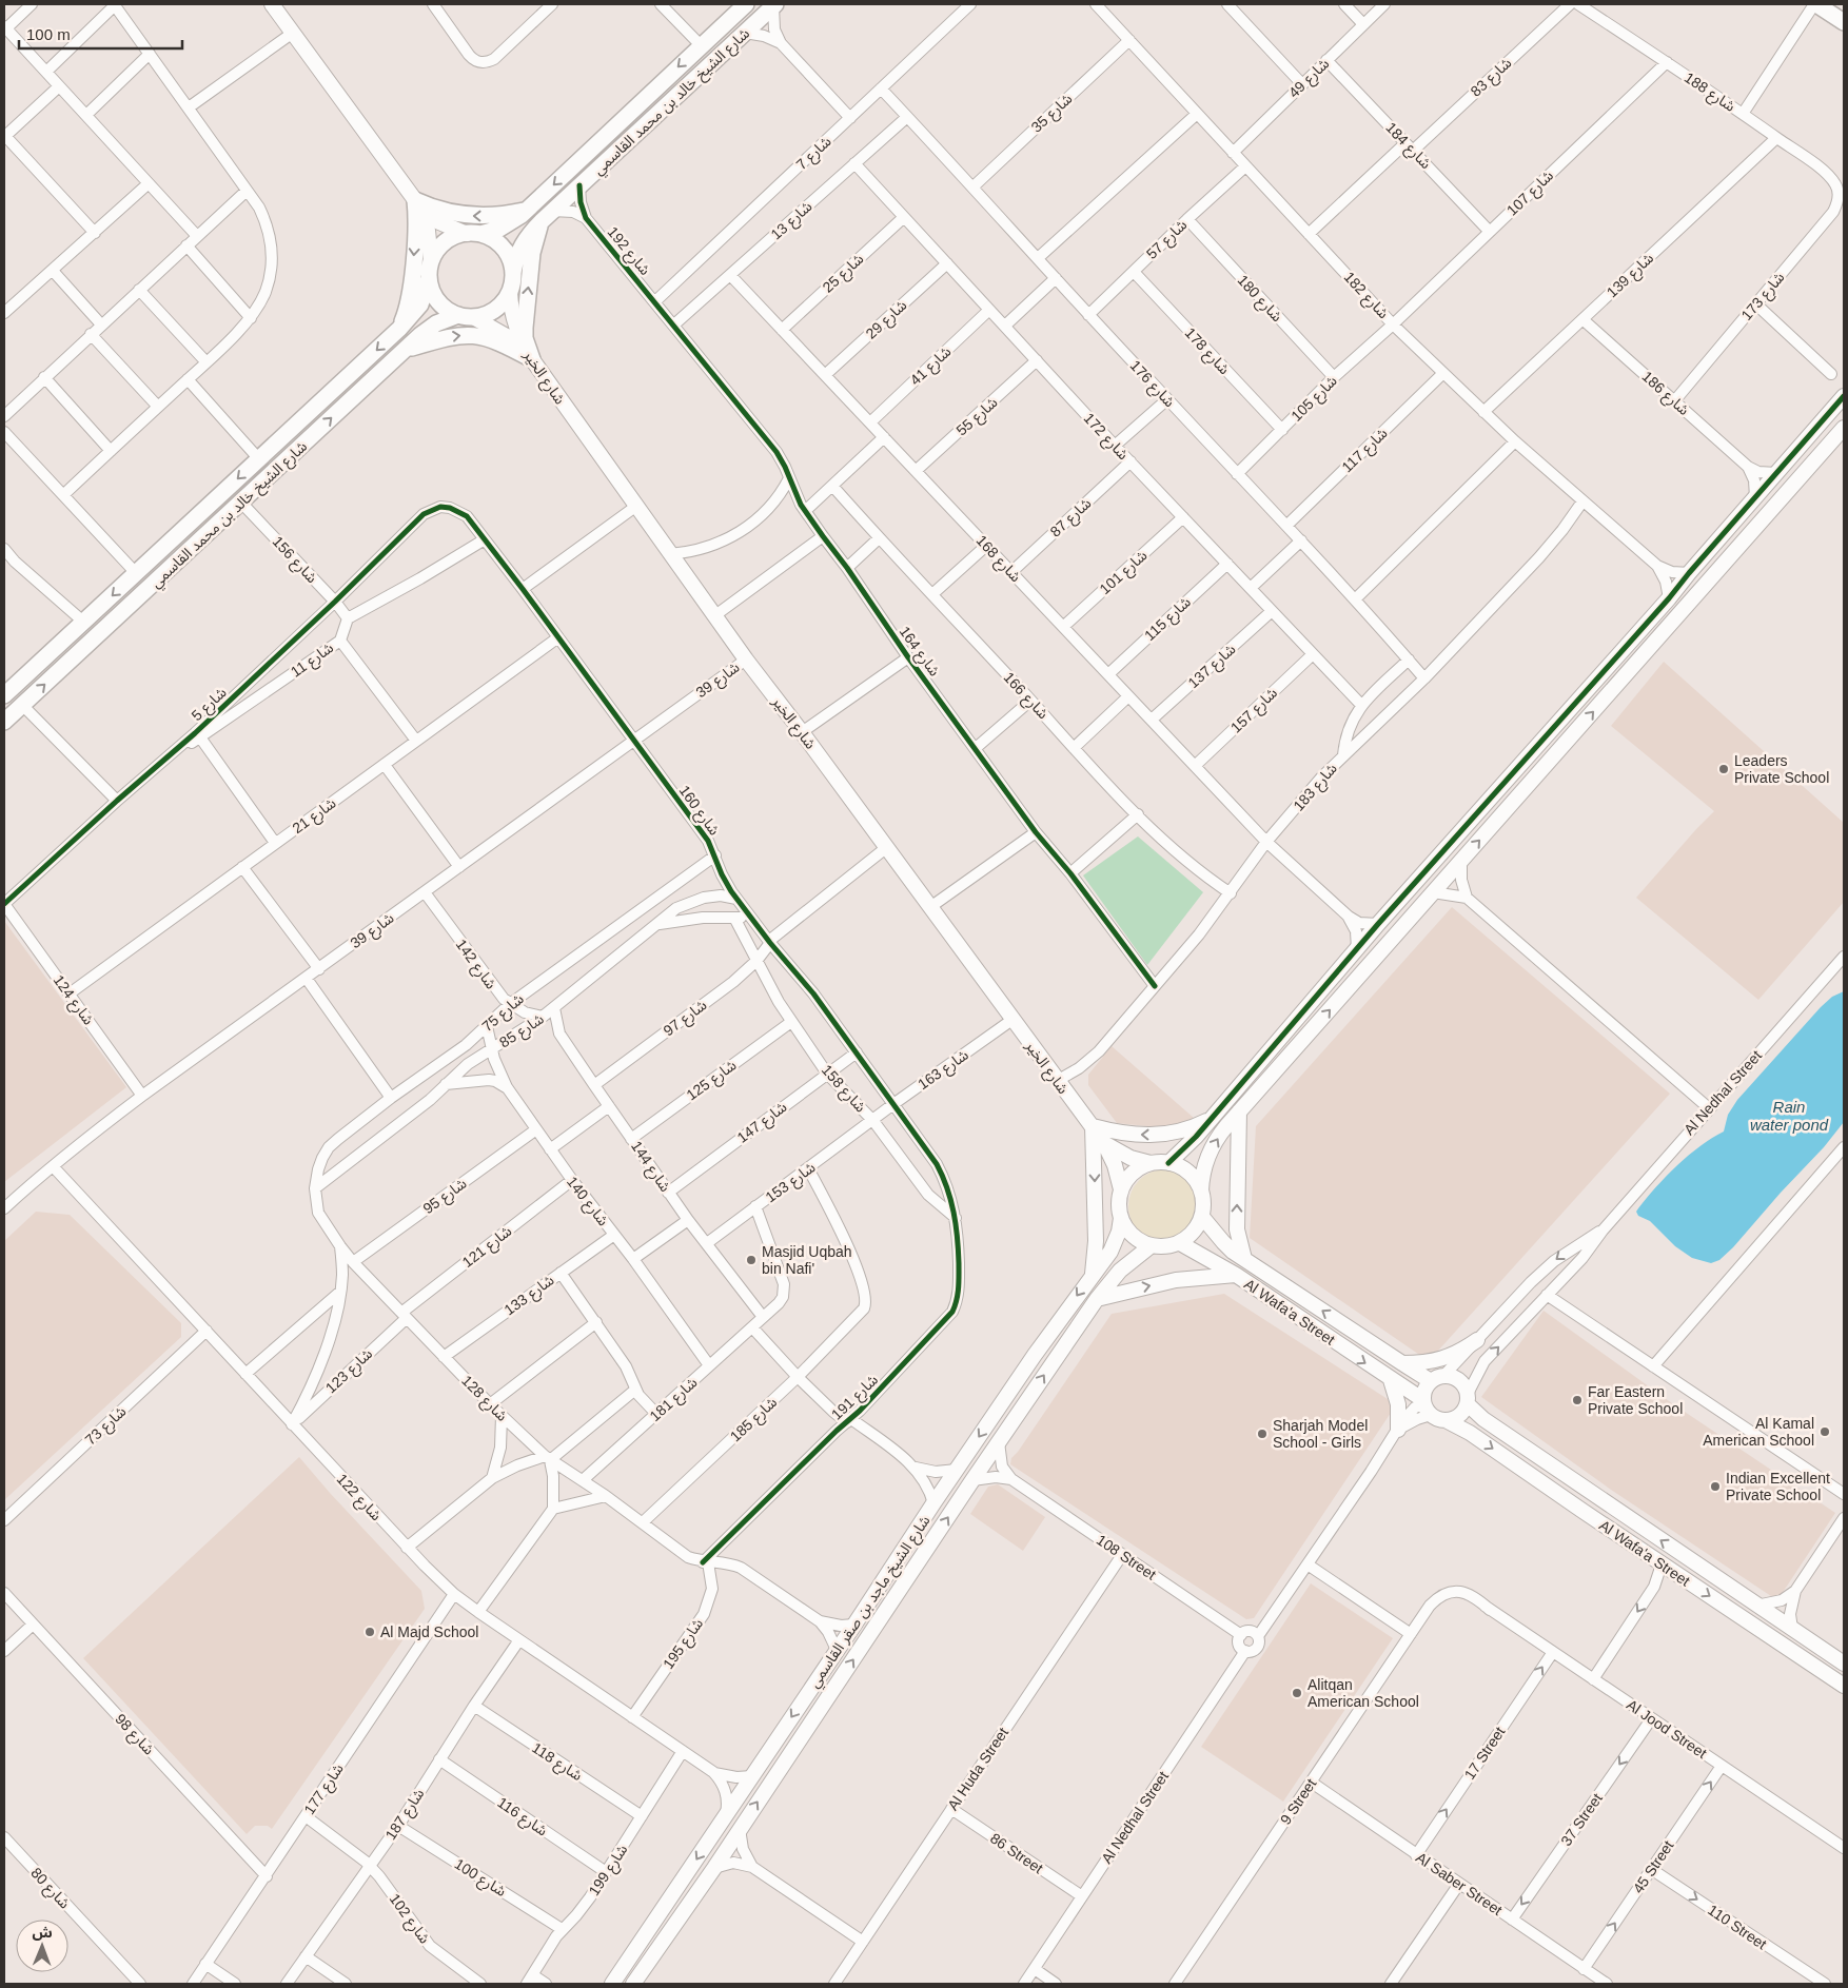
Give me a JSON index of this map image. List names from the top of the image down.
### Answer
{
  "streets": {
    "main road": ["شارع الشيخ خالد بن محمد القاسمي"],
    "street": [
      "شارع 83",
      "شارع 49",
      "شارع 188",
      "شارع 35",
      "شارع 184",
      "شارع 7",
      "شارع 107",
      "شارع 13",
      "شارع 57",
      "شارع 192",
      "شارع 25",
      "شارع 139",
      "شارع 182",
      "شارع 173",
      "شارع 180",
      "شارع 29",
      "شارع 178",
      "شارع 41",
      "شارع الخير",
      "شارع 176",
      "شارع 186",
      "شارع 105",
      "شارع 55",
      "شارع 172",
      "شارع 117",
      "شارع 87",
      "شارع 168",
      "شارع 156",
      "شارع 101",
      "شارع 115",
      "شارع 164",
      "شارع 11",
      "شارع 137",
      "شارع 39",
      "شارع 166",
      "شارع 5",
      "شارع 157",
      "شارع 183",
      "شارع 160",
      "شارع 21",
      "شارع 142",
      "شارع 124",
      "شارع 75",
      "شارع 97",
      "شارع 85",
      "شارع 163",
      "شارع 125",
      "شارع 158",
      "Al Nedhal Street",
      "شارع 147",
      "شارع 144",
      "شارع 153",
      "شارع 95",
      "شارع 140",
      "شارع 121",
      "شارع 133",
      "Al Wafa'a Street",
      "شارع 123",
      "شارع 191",
      "شارع 128",
      "شارع 181",
      "شارع 185",
      "شارع 73",
      "شارع 122",
      "108 Street",
      "شارع الشيخ ماجد بن صقر القاسمي",
      "شارع 195",
      "Al Jood Street",
      "شارع 98",
      "17 Street",
      "شارع 118",
      "Al Huda Street",
      "شارع 177",
      "9 Street",
      "شارع 187",
      "شارع 116",
      "37 Street",
      "86 Street",
      "45 Street",
      "شارع 199",
      "شارع 100",
      "Al Saber Street",
      "شارع 80",
      "شارع 102",
      "110 Street"
    ]
  },
  "crossings": [
    ["شارع 83", "شارع 184"],
    ["شارع 83", "شارع 182"],
    ["شارع 49", "شارع 184"],
    ["شارع 49", "شارع 182"],
    ["شارع 188", "شارع 107"],
    ["شارع 188", "شارع 139"],
    ["شارع 188", "شارع 173"],
    ["شارع الشيخ خالد بن محمد القاسمي", "شارع 192"],
    ["شارع الشيخ خالد بن محمد القاسمي", "شارع الخير"],
    ["شارع الشيخ خالد بن محمد القاسمي", "شارع 156"],
    ["شارع 35", "شارع 182"],
    ["شارع 35", "شارع 176"],
    ["شارع 184", "شارع 107"],
    ["شارع 7", "شارع 192"],
    ["شارع 7", "شارع 176"],
    ["شارع 107", "شارع 182"],
    ["شارع 107", "شارع 105"],
    ["شارع 13", "شارع 192"],
    ["شارع 13", "شارع 176"],
    ["شارع 13", "شارع 172"],
    ["شارع 13", "شارع 168"],
    ["شارع 13", "شارع 164"],
    ["شارع 57", "شارع 182"],
    ["شارع 57", "شارع 180"],
    ["شارع 57", "شارع 178"],
    ["شارع 57", "شارع 176"],
    ["شارع 192", "شارع 164"],
    ["شارع 25", "شارع 172"],
    ["شارع 25", "شارع 168"],
    ["شارع 139", "شارع 182"],
    ["شارع 139", "شارع 186"],
    ["شارع 182", "شارع 105"],
    ["شارع 182", "شارع 117"],
    ["شارع 182", "شارع 183"],
    ["شارع 173", "شارع 186"],
    ["شارع 180", "شارع 105"],
    ["شارع 29", "شارع 172"],
    ["شارع 29", "شارع 168"],
    ["شارع 178", "شارع 105"],
    ["شارع 41", "شارع 172"],
    ["شارع 41", "شارع 168"],
    ["شارع الخير", "شارع 39"],
    ["شارع الخير", "شارع 183"],
    ["شارع الخير", "شارع 97"],
    ["شارع الخير", "شارع 163"],
    ["شارع الخير", "Al Wafa'a Street"],
    ["شارع الخير", "شارع الشيخ ماجد بن صقر القاسمي"],
    ["شارع 176", "شارع 105"],
    ["شارع 176", "شارع 117"],
    ["شارع 176", "شارع 183"],
    ["شارع 55", "شارع 172"],
    ["شارع 55", "شارع 168"],
    ["شارع 172", "شارع 87"],
    ["شارع 172", "شارع 101"],
    ["شارع 172", "شارع 115"],
    ["شارع 172", "شارع 137"],
    ["شارع 172", "شارع 157"],
    ["شارع 87", "شارع 168"],
    ["شارع 168", "شارع 101"],
    ["شارع 168", "شارع 115"],
    ["شارع 168", "شارع 137"],
    ["شارع 168", "شارع 157"],
    ["شارع 168", "شارع 183"],
    ["شارع 156", "شارع 11"],
    ["شارع 156", "شارع 5"],
    ["شارع 164", "شارع 183"],
    ["شارع 11", "شارع 5"],
    ["شارع 39", "شارع 160"],
    ["شارع 39", "شارع 142"],
    ["شارع 39", "شارع 124"],
    ["شارع 39", "شارع 122"],
    ["شارع 166", "شارع 183"],
    ["شارع 5", "شارع 160"],
    ["شارع 5", "شارع 124"],
    ["شارع 160", "شارع 21"],
    ["شارع 160", "شارع 75"],
    ["شارع 160", "شارع 97"],
    ["شارع 160", "شارع 85"],
    ["شارع 160", "شارع 163"],
    ["شارع 160", "شارع 158"],
    ["شارع 160", "شارع 147"],
    ["شارع 160", "شارع 191"],
    ["شارع 21", "شارع 124"],
    ["شارع 142", "شارع 75"],
    ["شارع 142", "شارع 85"],
    ["شارع 75", "شارع 85"],
    ["شارع 75", "شارع 140"],
    ["شارع 75", "شارع 128"],
    ["شارع 97", "شارع 158"],
    ["شارع 97", "شارع 144"],
    ["شارع 85", "شارع 144"],
    ["شارع 85", "شارع 140"],
    ["شارع 85", "شارع 128"],
    ["شارع 163", "شارع 158"],
    ["شارع 163", "شارع 153"],
    ["شارع 125", "شارع 158"],
    ["شارع 125", "شارع 144"],
    ["شارع 158", "شارع 147"],
    ["شارع 158", "شارع 153"],
    ["شارع 158", "شارع 191"],
    ["Al Nedhal Street", "Al Wafa'a Street"],
    ["Al Nedhal Street", "108 Street"],
    ["Al Nedhal Street", "86 Street"],
    ["شارع 147", "شارع 144"],
    ["شارع 144", "شارع 153"],
    ["شارع 144", "شارع 181"],
    ["شارع 153", "شارع 181"],
    ["شارع 153", "شارع 185"],
    ["شارع 95", "شارع 140"],
    ["شارع 95", "شارع 128"],
    ["شارع 140", "شارع 121"],
    ["شارع 140", "شارع 133"],
    ["شارع 140", "شارع 181"],
    ["شارع 121", "شارع 123"],
    ["شارع 121", "شارع 128"],
    ["شارع 133", "شارع 128"],
    ["Al Wafa'a Street", "شارع الشيخ ماجد بن صقر القاسمي"],
    ["شارع 123", "شارع 128"],
    ["شارع 123", "شارع 122"],
    ["شارع 191", "شارع 128"],
    ["شارع 191", "شارع 195"],
    ["شارع 128", "شارع 181"],
    ["شارع 128", "شارع 185"],
    ["شارع 128", "شارع 195"],
    ["شارع 73", "شارع 122"],
    ["شارع 122", "شارع الشيخ ماجد بن صقر القاسمي"],
    ["شارع 122", "شارع 195"],
    ["شارع 122", "شارع 177"],
    ["شارع 122", "شارع 187"],
    ["شارع 122", "شارع 199"],
    ["108 Street", "Al Huda Street"],
    ["Al Jood Street", "17 Street"],
    ["Al Jood Street", "9 Street"],
    ["Al Jood Street", "37 Street"],
    ["Al Jood Street", "45 Street"],
    ["شارع 98", "شارع 177"],
    ["17 Street", "Al Saber Street"],
    ["شارع 118", "شارع 187"],
    ["شارع 118", "شارع 199"],
    ["Al Huda Street", "86 Street"],
    ["شارع 177", "شارع 102"],
    ["9 Street", "Al Saber Street"],
    ["شارع 187", "شارع 116"],
    ["شارع 187", "شارع 100"],
    ["شارع 187", "شارع 102"],
    ["شارع 116", "شارع 199"],
    ["37 Street", "Al Saber Street"],
    ["45 Street", "Al Saber Street"],
    ["45 Street", "110 Street"],
    ["شارع 199", "شارع 100"]
  ],
  "one_way": [
    "17 Street",
    "37 Street",
    "45 Street",
    "110 Street"
  ],
  "water": ["Rain water pond"],
  "places": [
    "Leaders Private School",
    "Masjid Uqbah bin Nafi'",
    "Far Eastern Private School",
    "Al Kamal American School",
    "Sharjah Model School - Girls",
    "Indian Excellent Private School",
    "Al Majd School",
    "Alitqan American School"
  ],
  "scale_bar": "100 m",
  "north": "top"
}
